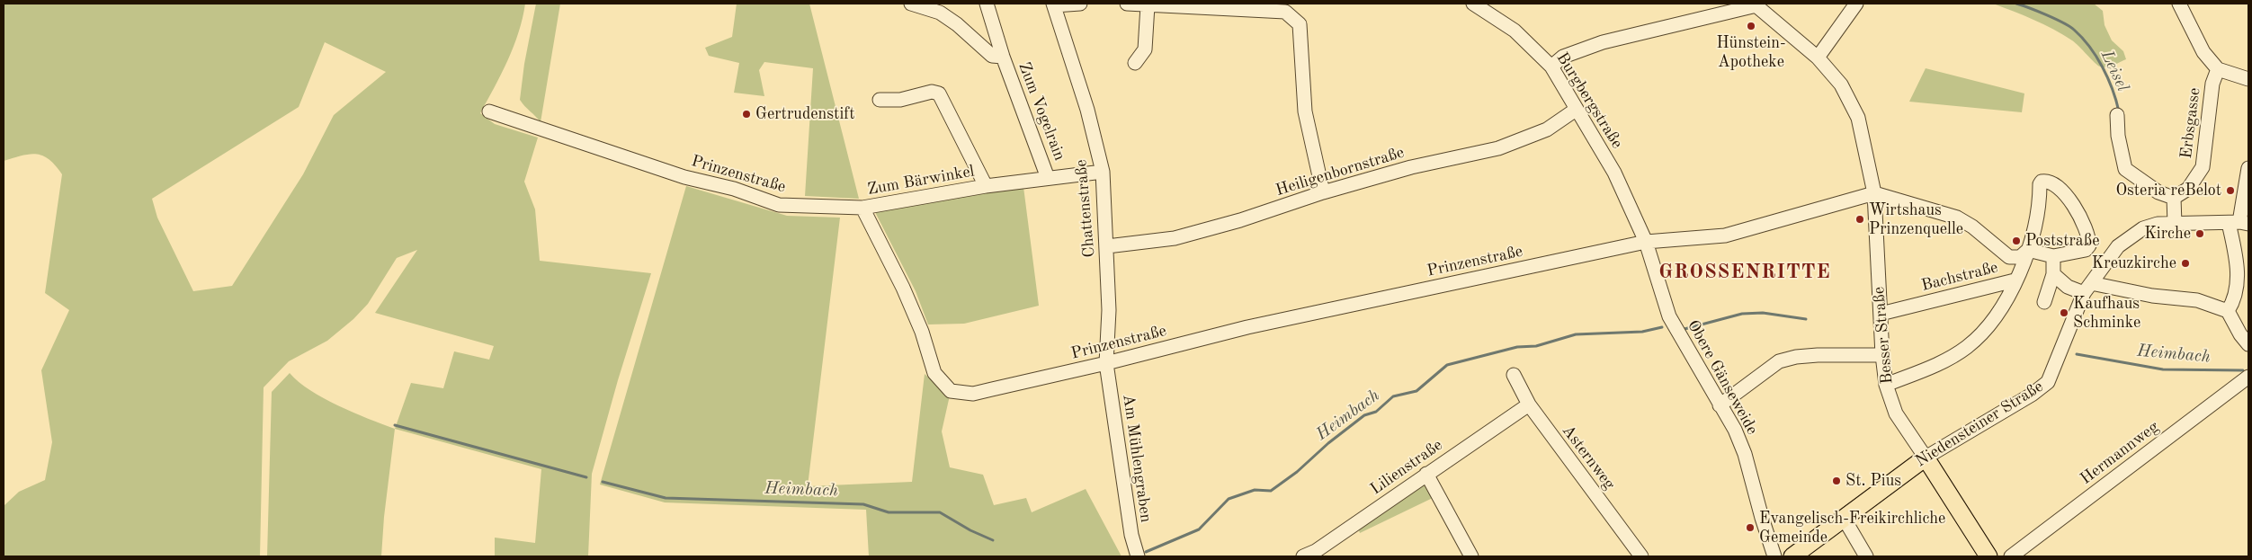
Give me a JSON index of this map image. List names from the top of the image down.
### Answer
{
  "streets": {
    "main road": ["Besser Straße", "Niedensteiner Straße"],
    "street": [
      "Burgbergstraße",
      "Zum Vogelrain",
      "Erbsgasse",
      "Heiligenbornstraße",
      "Prinzenstraße",
      "Zum Bärwinkel",
      "Chattenstraße",
      "Bachstraße",
      "Obere Gänseweide",
      "Hermannweg",
      "Asternweg",
      "Am Mühlengraben",
      "Lilienstraße"
    ]
  },
  "crossings": [
    ["Burgbergstraße", "Heiligenbornstraße"],
    ["Burgbergstraße", "Prinzenstraße"],
    ["Burgbergstraße", "Obere Gänseweide"],
    ["Zum Vogelrain", "Zum Bärwinkel"],
    ["Heiligenbornstraße", "Chattenstraße"],
    ["Prinzenstraße", "Zum Bärwinkel"],
    ["Prinzenstraße", "Chattenstraße"],
    ["Prinzenstraße", "Besser Straße"],
    ["Prinzenstraße", "Obere Gänseweide"],
    ["Prinzenstraße", "Am Mühlengraben"],
    ["Zum Bärwinkel", "Chattenstraße"],
    ["Chattenstraße", "Am Mühlengraben"],
    ["Bachstraße", "Besser Straße"],
    ["Besser Straße", "Niedensteiner Straße"],
    ["Asternweg", "Lilienstraße"]
  ],
  "districts": ["GROSSENRITTE"],
  "water": ["Leisel", "Heimbach"],
  "places": [
    "Hünstein- Apotheke",
    "Gertrudenstift",
    "Osteria reBelot",
    "Wirtshaus Prinzenquelle",
    "Kirche",
    "Poststraße",
    "Kreuzkirche",
    "Kaufhaus Schminke",
    "St. Pius",
    "Evangelisch-Freikirchliche Gemeinde"
  ]
}
